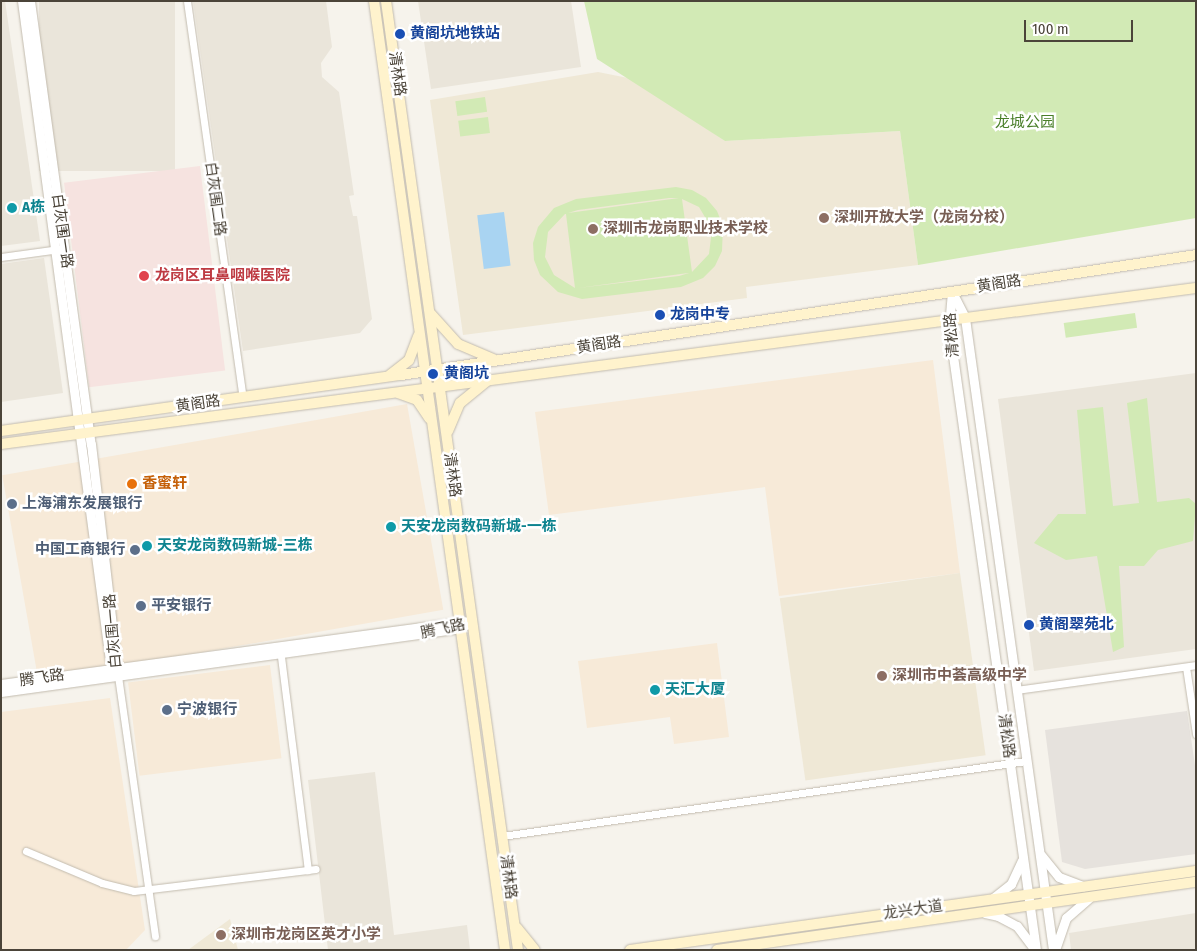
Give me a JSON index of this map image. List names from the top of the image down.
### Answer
{
  "streets": {
    "main road": ["清林路", "黄阁路", "龙兴大道"],
    "street": [
      "白灰围二路",
      "白灰围一路",
      "清松路",
      "腾飞路"
    ]
  },
  "crossings": [
    ["清林路", "黄阁路"],
    ["清林路", "腾飞路"],
    ["白灰围二路", "黄阁路"],
    ["白灰围一路", "黄阁路"],
    ["白灰围一路", "腾飞路"],
    ["黄阁路", "清松路"],
    ["清松路", "龙兴大道"]
  ],
  "parks": ["龙城公园"],
  "places": [
    "黄阁坑地铁站",
    "A栋",
    "深圳开放大学（龙岗分校）",
    "深圳市龙岗职业技术学校",
    "龙岗区耳鼻咽喉医院",
    "龙岗中专",
    "黄阁坑",
    "香蜜轩",
    "上海浦东发展银行",
    "天安龙岗数码新城-一栋",
    "天安龙岗数码新城-三栋",
    "中国工商银行",
    "平安银行",
    "黄阁翠苑北",
    "深圳市中荟高级中学",
    "天汇大厦",
    "宁波银行",
    "深圳市龙岗区英才小学"
  ],
  "scale_bar": "100 m"
}
